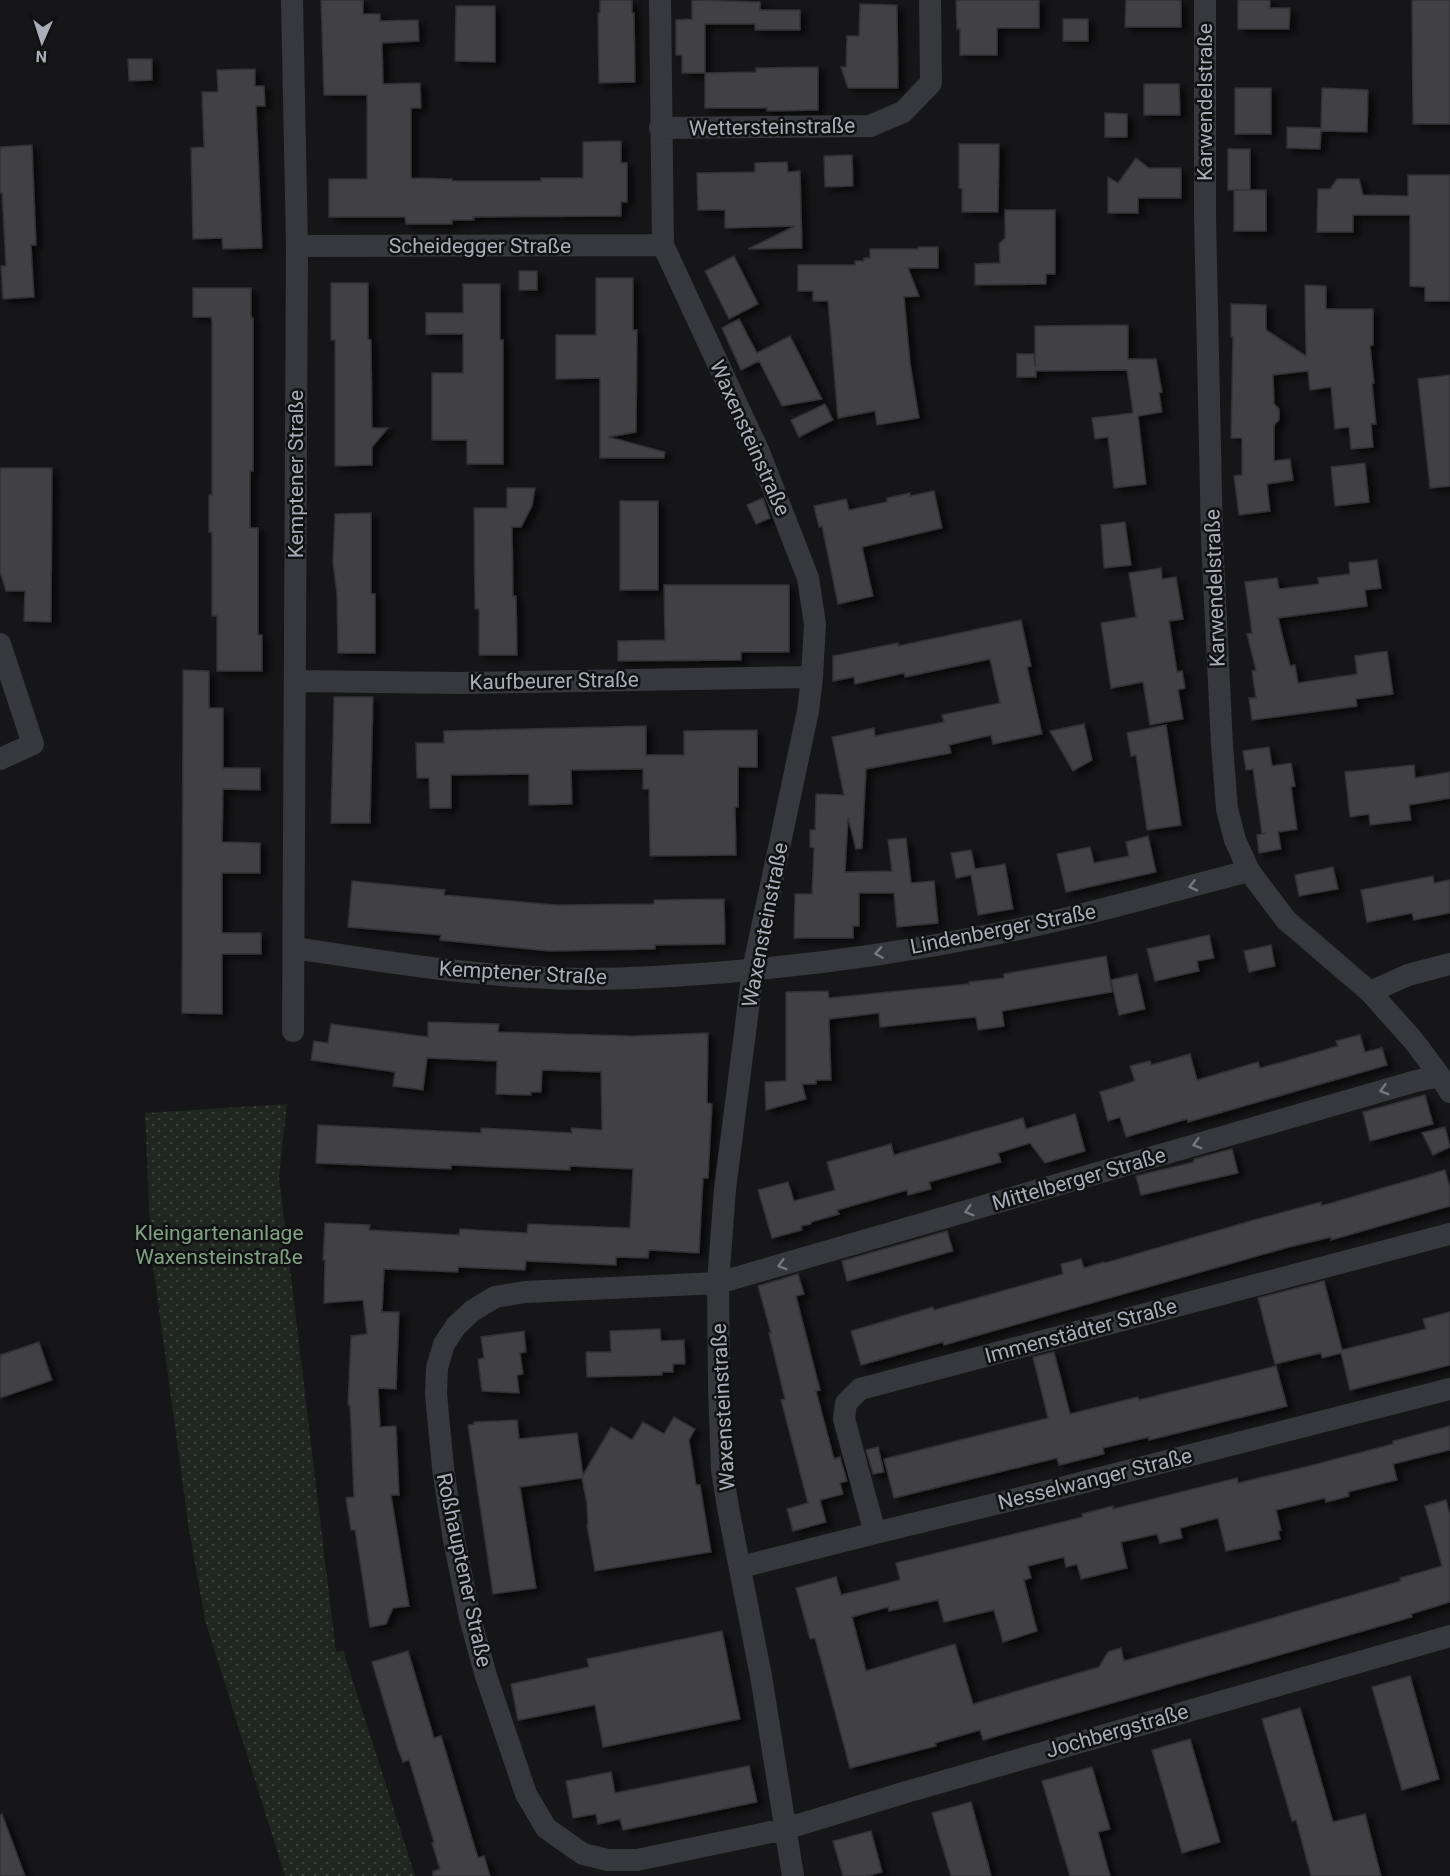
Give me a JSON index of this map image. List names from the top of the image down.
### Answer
{
  "streets": {
    "street": [
      "Karwendelstraße",
      "Wettersteinstraße",
      "Scheidegger Straße",
      "Waxensteinstraße",
      "Kemptener Straße",
      "Kaufbeurer Straße",
      "Lindenberger Straße",
      "Mittelberger Straße",
      "Immenstädter Straße",
      "Nesselwanger Straße",
      "Roßhauptener Straße",
      "Jochbergstraße"
    ]
  },
  "crossings": [
    ["Karwendelstraße", "Lindenberger Straße"],
    ["Karwendelstraße", "Mittelberger Straße"],
    ["Wettersteinstraße", "Waxensteinstraße"],
    ["Scheidegger Straße", "Waxensteinstraße"],
    ["Scheidegger Straße", "Kemptener Straße"],
    ["Waxensteinstraße", "Kemptener Straße"],
    ["Waxensteinstraße", "Kaufbeurer Straße"],
    ["Waxensteinstraße", "Lindenberger Straße"],
    ["Waxensteinstraße", "Mittelberger Straße"],
    ["Waxensteinstraße", "Nesselwanger Straße"],
    ["Waxensteinstraße", "Roßhauptener Straße"],
    ["Waxensteinstraße", "Jochbergstraße"],
    ["Kemptener Straße", "Kaufbeurer Straße"],
    ["Kemptener Straße", "Lindenberger Straße"],
    ["Mittelberger Straße", "Roßhauptener Straße"],
    ["Immenstädter Straße", "Nesselwanger Straße"],
    ["Roßhauptener Straße", "Jochbergstraße"]
  ],
  "one_way": ["Lindenberger Straße", "Mittelberger Straße"],
  "parks": ["Kleingartenanlage Waxensteinstraße"],
  "north": "bottom"
}
